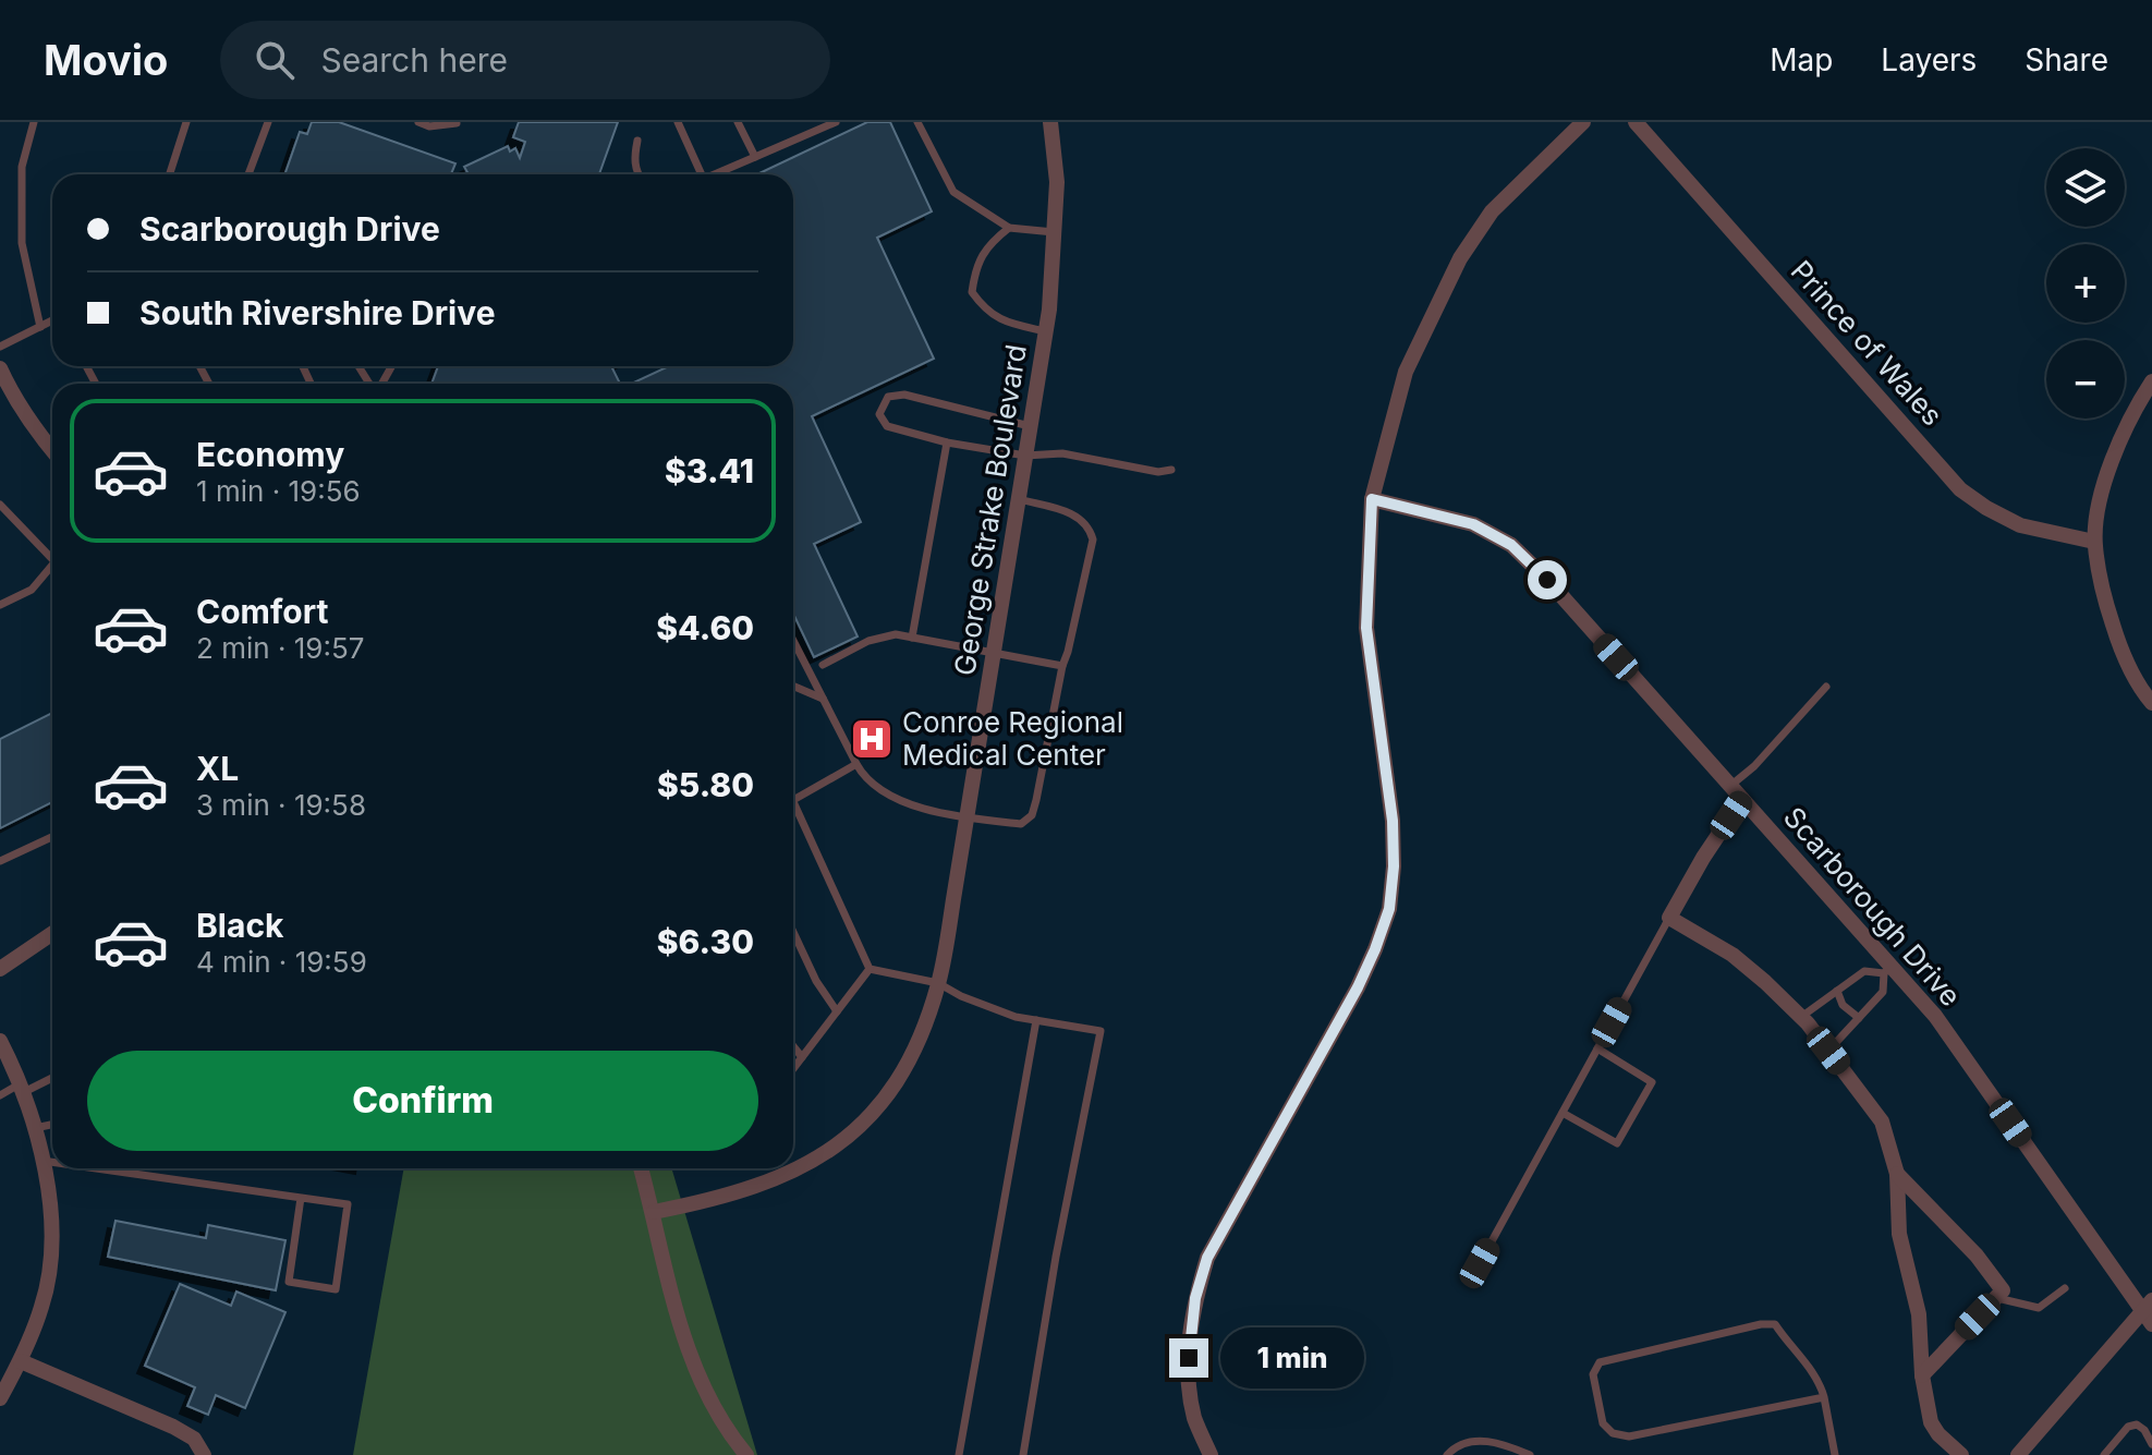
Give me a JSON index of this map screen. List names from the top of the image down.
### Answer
{
  "streets": {
    "street": ["Prince of Wales", "George Strake Boulevard", "Scarborough Drive"]
  },
  "places": {
    "hospital": ["Conroe Regional Medical Center"]
  },
  "page": {
    "header": "Movio",
    "search": "Search here",
    "nav": ["Map", "Layers", "Share"],
    "map_buttons": ["+", "−"],
    "banner": ["Scarborough Drive", "South Rivershire Drive"],
    "list": [
      {
        "name": "Economy",
        "note": "1 min · 19:56",
        "value": "$3.41"
      },
      {
        "name": "Comfort",
        "note": "2 min · 19:57",
        "value": "$4.60"
      },
      {
        "name": "XL",
        "note": "3 min · 19:58",
        "value": "$5.80"
      },
      {
        "name": "Black",
        "note": "4 min · 19:59",
        "value": "$6.30"
      }
    ],
    "buttons": "Confirm",
    "bubble": "1 min"
  }
}
